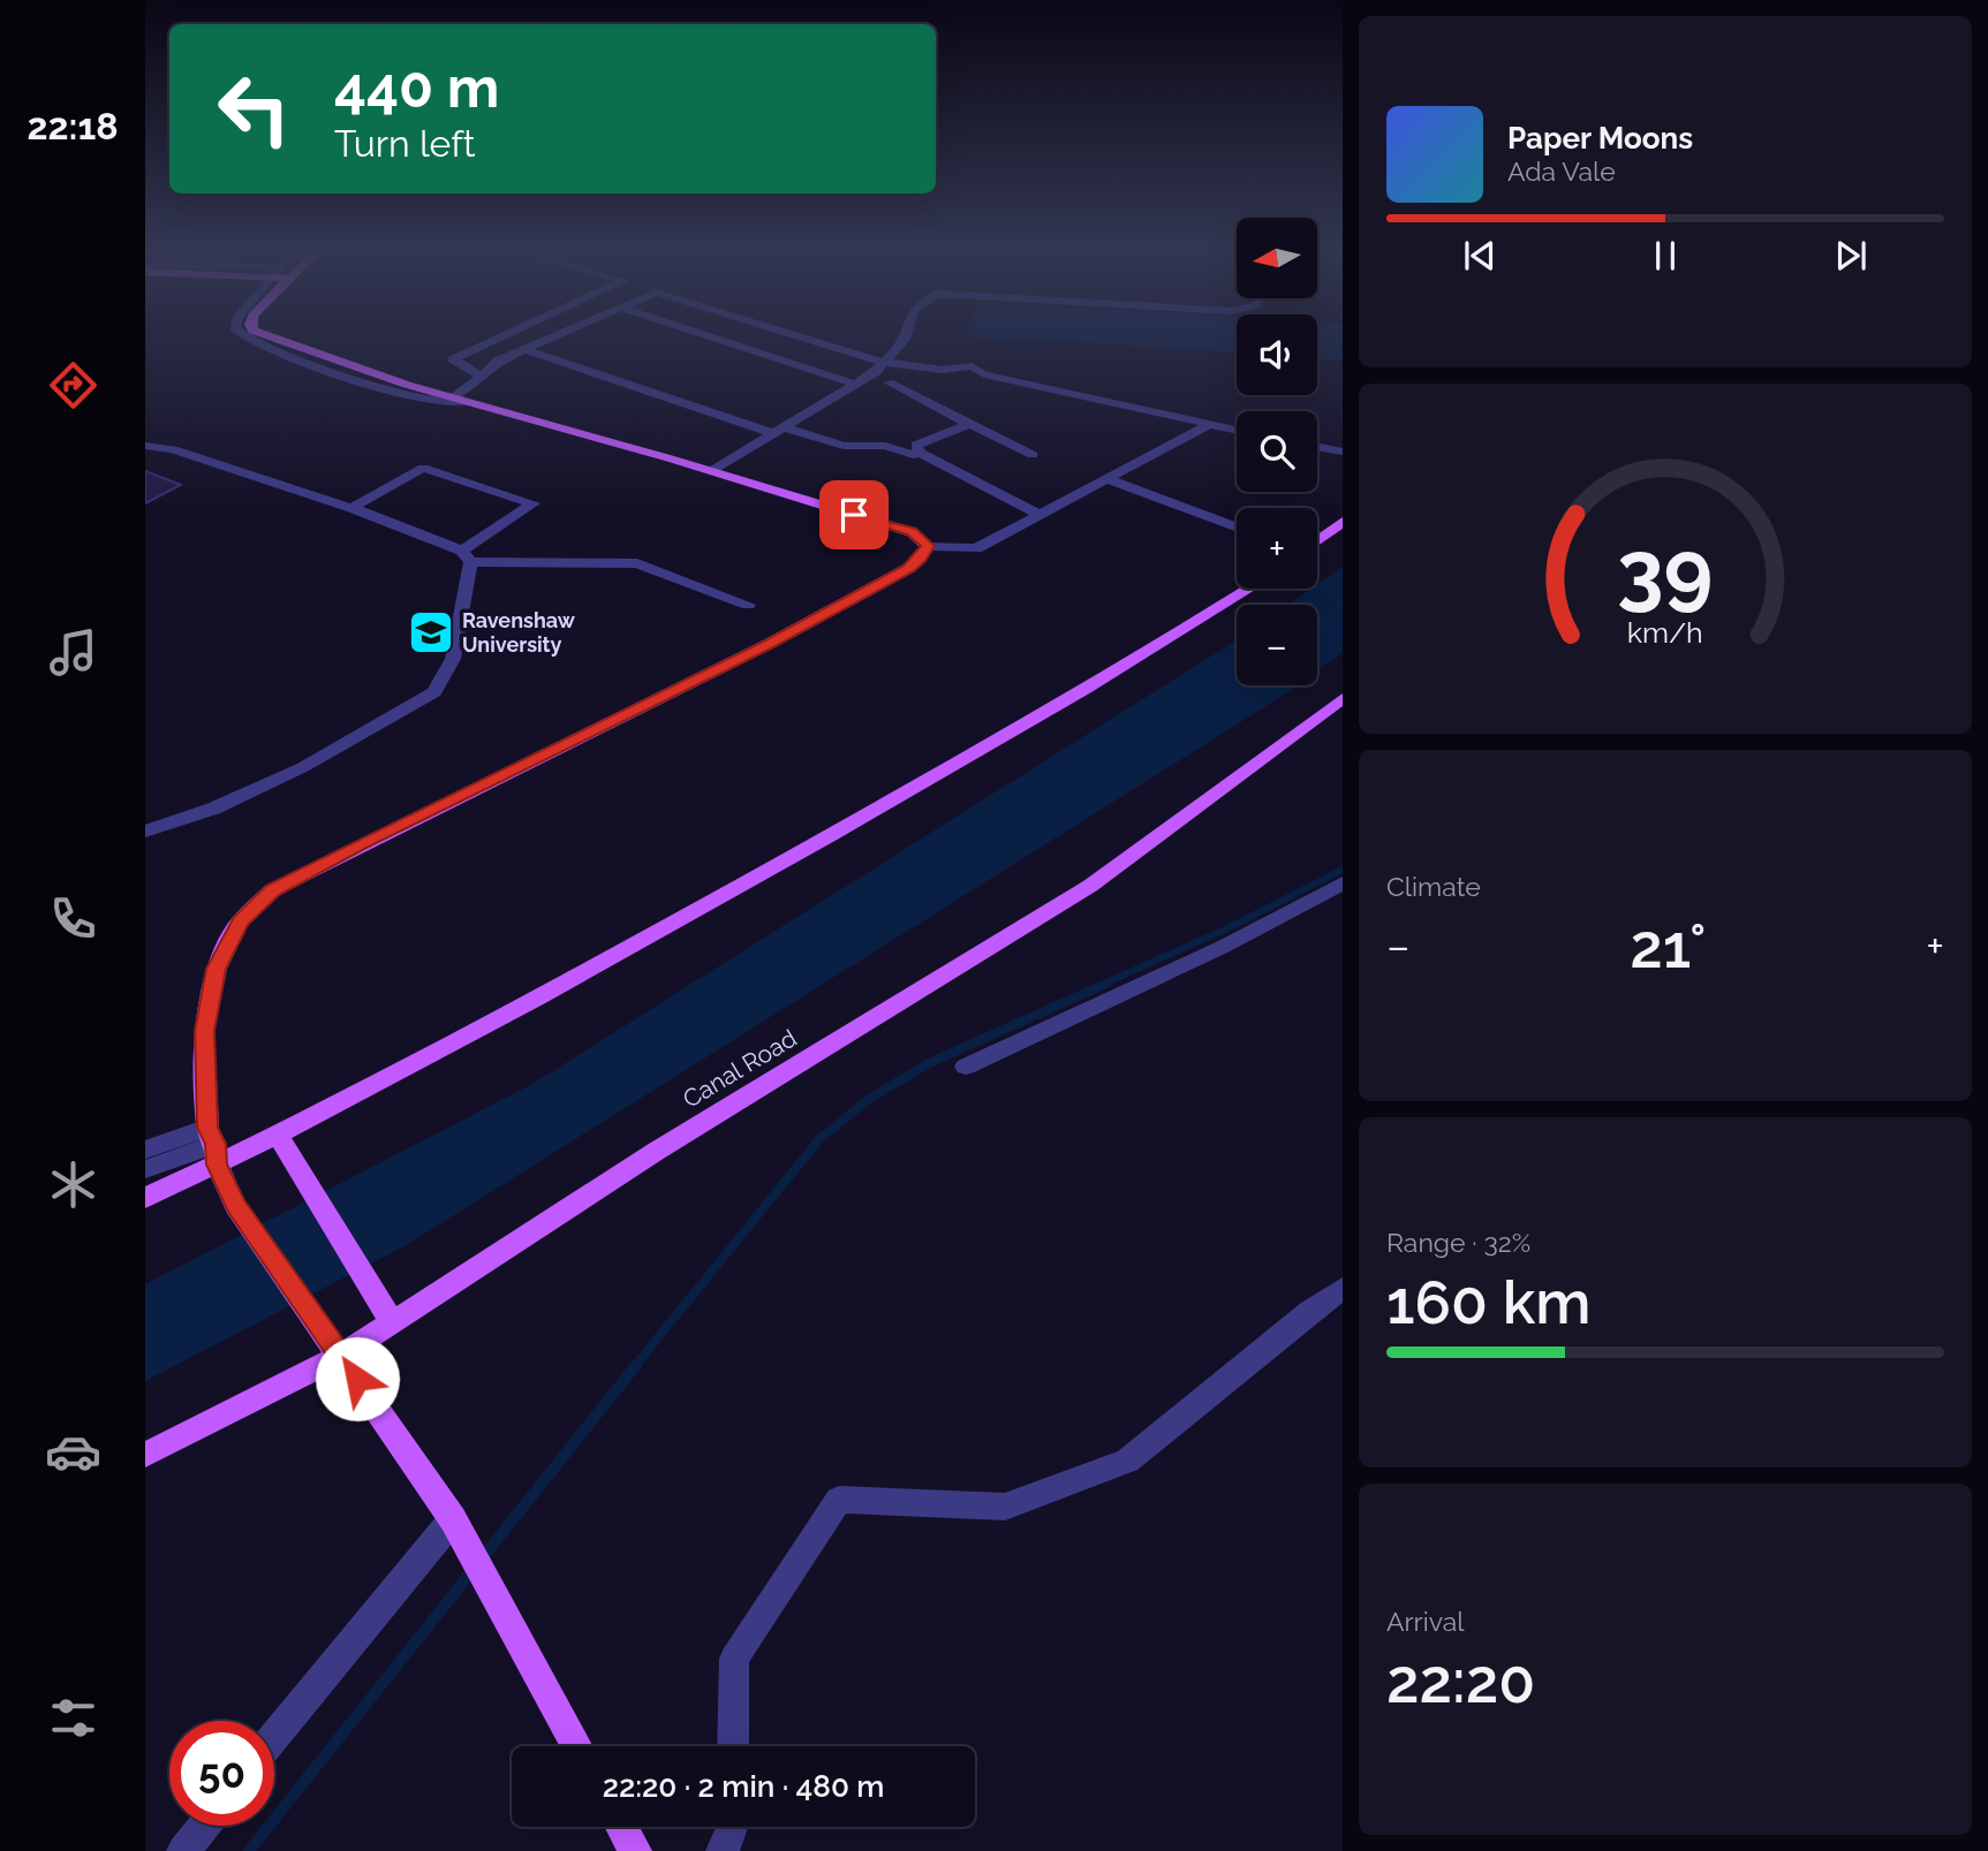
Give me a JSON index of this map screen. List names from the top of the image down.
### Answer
{
  "streets": {
    "main road": ["Canal Road"]
  },
  "places": {
    "school or university": ["Ravenshaw University"]
  },
  "north": "left",
  "page": {
    "tabs": "22:18",
    "turn": ["440 m", "Turn left"],
    "song": ["Paper Moons", "Ada Vale"],
    "map_buttons": ["+", "−"],
    "tile": [
      "Climate",
      ["Range · 32%", "160 km"],
      ["Arrival", "22:20"]
    ],
    "heat": ["−", "21°", "+"],
    "limit": "50",
    "trip": "22:20 · 2 min · 480 m",
    "gauge": ["39", "km/h"]
  }
}
